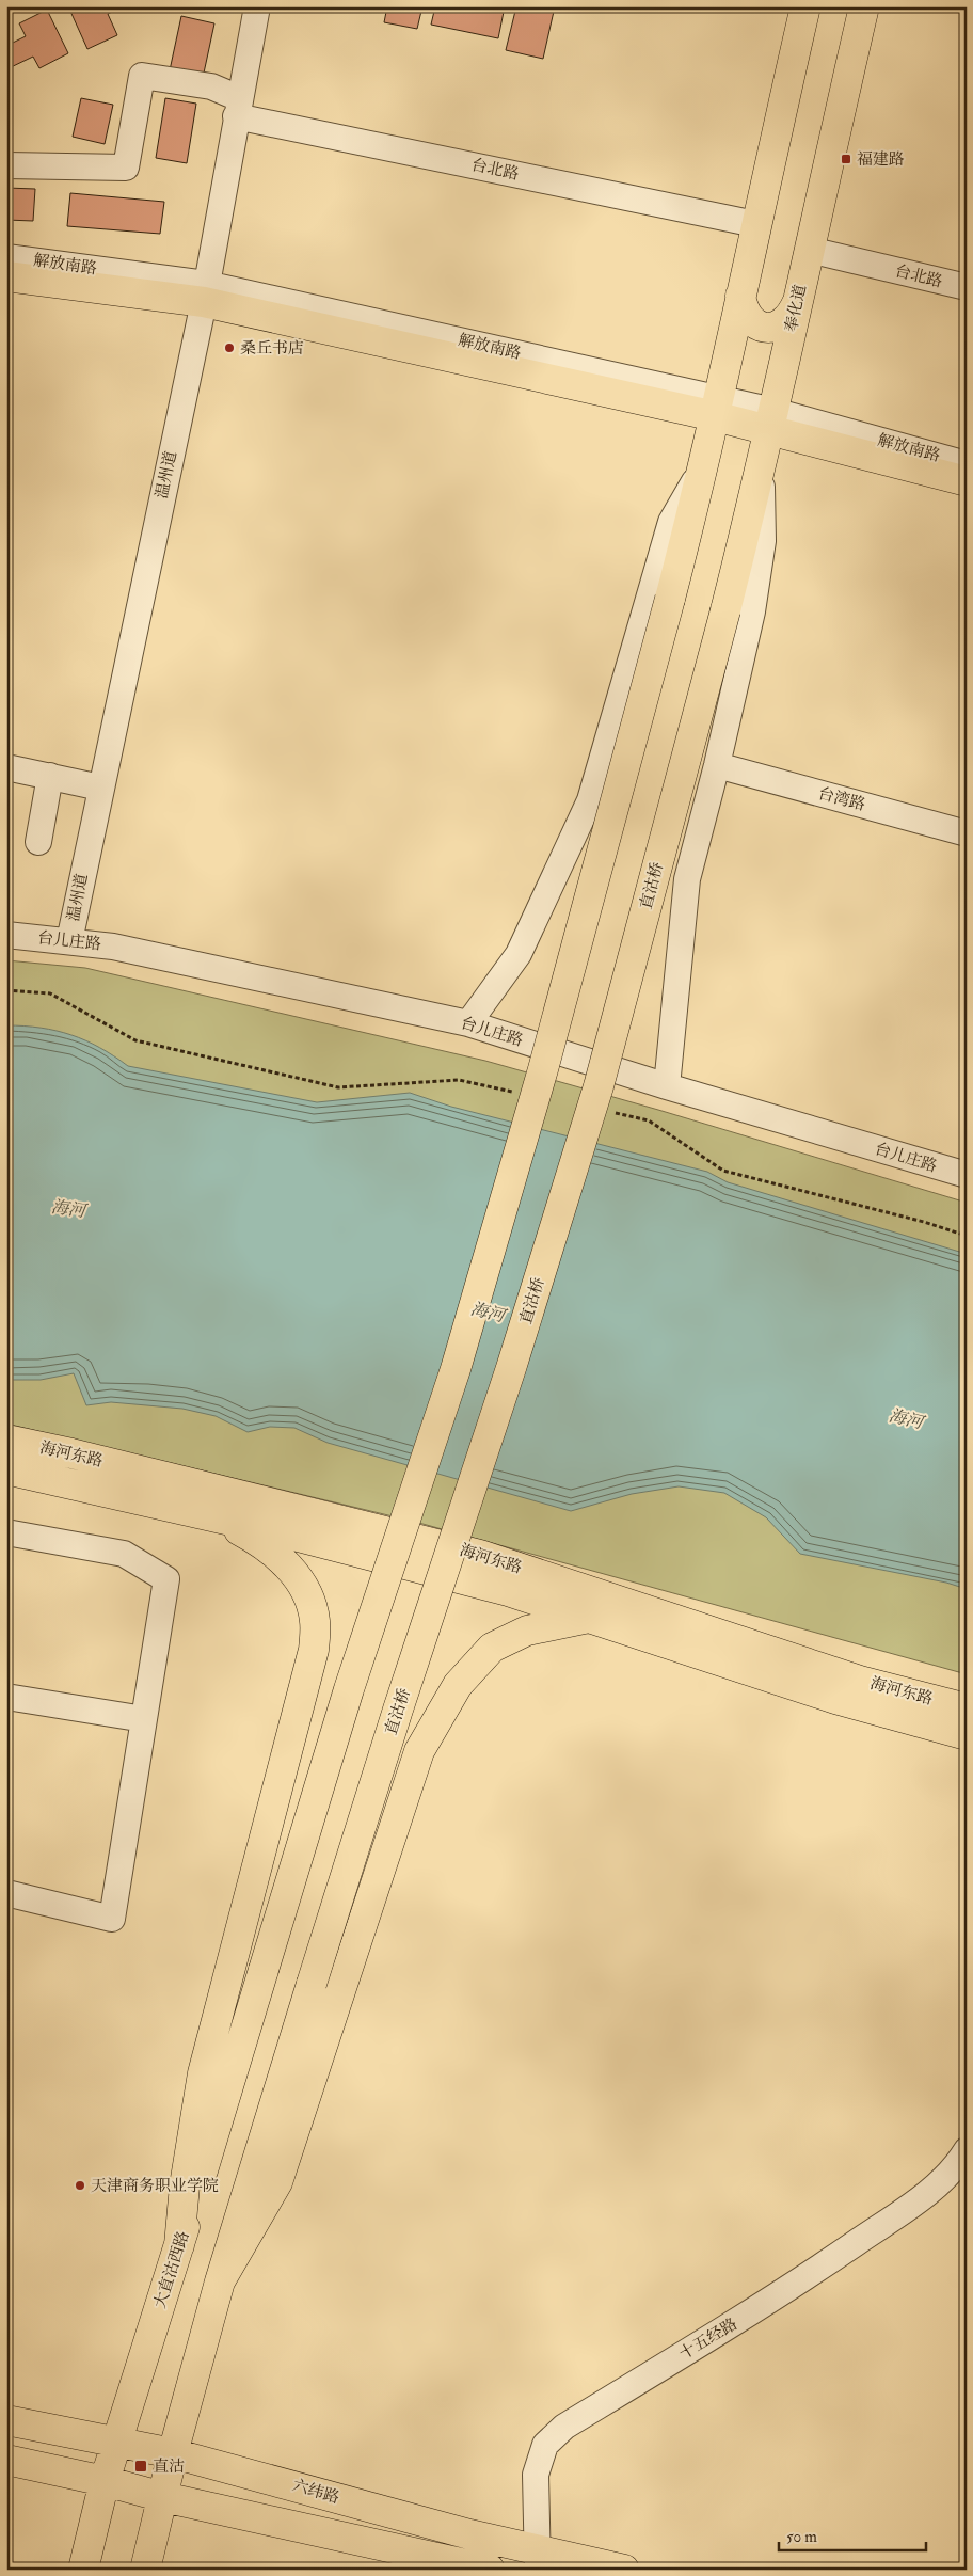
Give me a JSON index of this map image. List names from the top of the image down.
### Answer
{
  "streets": {
    "main road": [
      "解放南路",
      "奉化道",
      "直沽桥",
      "海河东路",
      "大直沽西路",
      "六纬路"
    ],
    "street": [
      "台北路",
      "温州道",
      "台湾路",
      "台儿庄路",
      "十五经路"
    ]
  },
  "crossings": [
    ["台北路", "奉化道"],
    ["台北路", "温州道"],
    ["解放南路", "奉化道"],
    ["解放南路", "温州道"],
    ["奉化道", "直沽桥"],
    ["温州道", "台儿庄路"],
    ["大直沽西路", "六纬路"],
    ["十五经路", "六纬路"]
  ],
  "water": ["海河"],
  "places": {
    "transit": ["福建路", "直沽"],
    "other": ["桑丘书店", "天津商务职业学院"]
  },
  "scale_bar": "50 m"
}
